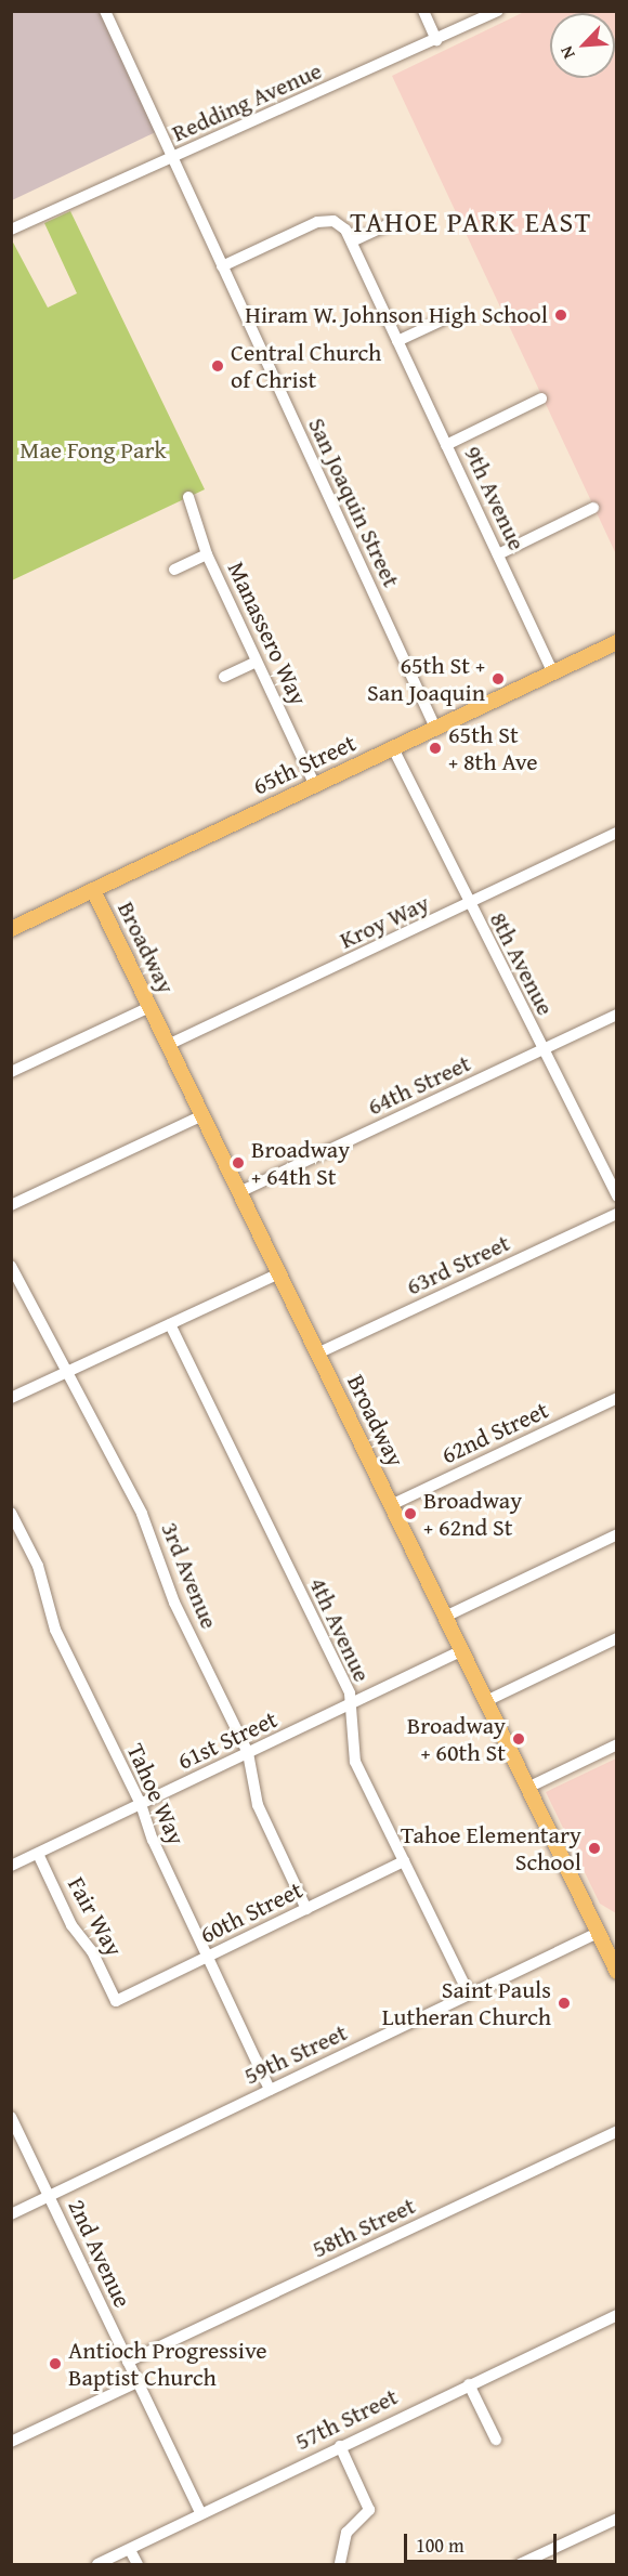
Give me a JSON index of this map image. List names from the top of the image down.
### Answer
{
  "streets": {
    "main road": ["65th Street", "Broadway"],
    "street": [
      "Redding Avenue",
      "9th Avenue",
      "San Joaquin Street",
      "Manassero Way",
      "Kroy Way",
      "8th Avenue",
      "64th Street",
      "63rd Street",
      "62nd Street",
      "3rd Avenue",
      "4th Avenue",
      "61st Street",
      "Tahoe Way",
      "60th Street",
      "Fair Way",
      "59th Street",
      "58th Street",
      "2nd Avenue",
      "57th Street"
    ]
  },
  "crossings": [
    ["Redding Avenue", "San Joaquin Street"],
    ["9th Avenue", "San Joaquin Street"],
    ["9th Avenue", "65th Street"],
    ["San Joaquin Street", "65th Street"],
    ["Manassero Way", "65th Street"],
    ["65th Street", "Broadway"],
    ["65th Street", "8th Avenue"],
    ["Kroy Way", "Broadway"],
    ["Kroy Way", "8th Avenue"],
    ["Broadway", "64th Street"],
    ["Broadway", "63rd Street"],
    ["Broadway", "62nd Street"],
    ["Broadway", "61st Street"],
    ["Broadway", "59th Street"],
    ["8th Avenue", "64th Street"],
    ["3rd Avenue", "61st Street"],
    ["3rd Avenue", "60th Street"],
    ["4th Avenue", "61st Street"],
    ["4th Avenue", "60th Street"],
    ["4th Avenue", "59th Street"],
    ["61st Street", "Tahoe Way"],
    ["61st Street", "Fair Way"],
    ["Tahoe Way", "60th Street"],
    ["Tahoe Way", "59th Street"],
    ["60th Street", "Fair Way"],
    ["59th Street", "2nd Avenue"],
    ["58th Street", "2nd Avenue"],
    ["2nd Avenue", "57th Street"]
  ],
  "districts": ["TAHOE PARK EAST"],
  "parks": ["Mae Fong Park"],
  "places": [
    "Hiram W. Johnson High School",
    "Central Church of Christ",
    "65th St + San Joaquin",
    "65th St + 8th Ave",
    "Broadway + 64th St",
    "Broadway + 62nd St",
    "Broadway + 60th St",
    "Tahoe Elementary School",
    "Saint Pauls Lutheran Church",
    "Antioch Progressive Baptist Church"
  ],
  "scale_bar": "100 m",
  "north": "bottom left"
}
